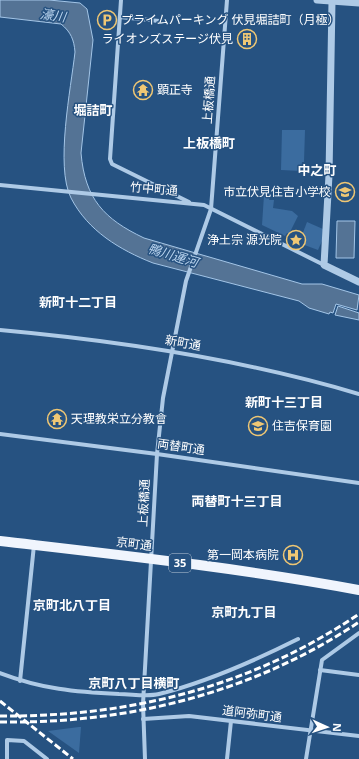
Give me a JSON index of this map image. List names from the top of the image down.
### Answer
{
  "streets": {
    "main road": ["京町通", "35"],
    "street": [
      "上板橋通",
      "竹中町通",
      "新町通",
      "両替町通",
      "道阿弥町通"
    ]
  },
  "crossings": [
    ["上板橋通", "竹中町通"],
    ["上板橋通", "新町通"],
    ["上板橋通", "両替町通"],
    ["上板橋通", "京町通"],
    ["上板橋通", "道阿弥町通"]
  ],
  "districts": [
    "堀詰町",
    "上板橋町",
    "中之町",
    "新町十二丁目",
    "新町十三丁目",
    "両替町十三丁目",
    "京町北八丁目",
    "京町九丁目",
    "京町八丁目横町"
  ],
  "water": ["濠川", "鴨川運河"],
  "places": {
    "parking": ["プライムパーキング 伏見堀詰町（月極）"],
    "building": ["ライオンズステージ伏見"],
    "temple": ["顕正寺", "天理教栄立分教會"],
    "school or university": ["市立伏見住吉小学校", "住吉保育園"],
    "place": ["浄土宗 源光院"],
    "hospital": ["第一岡本病院"]
  },
  "north": "right"
}
